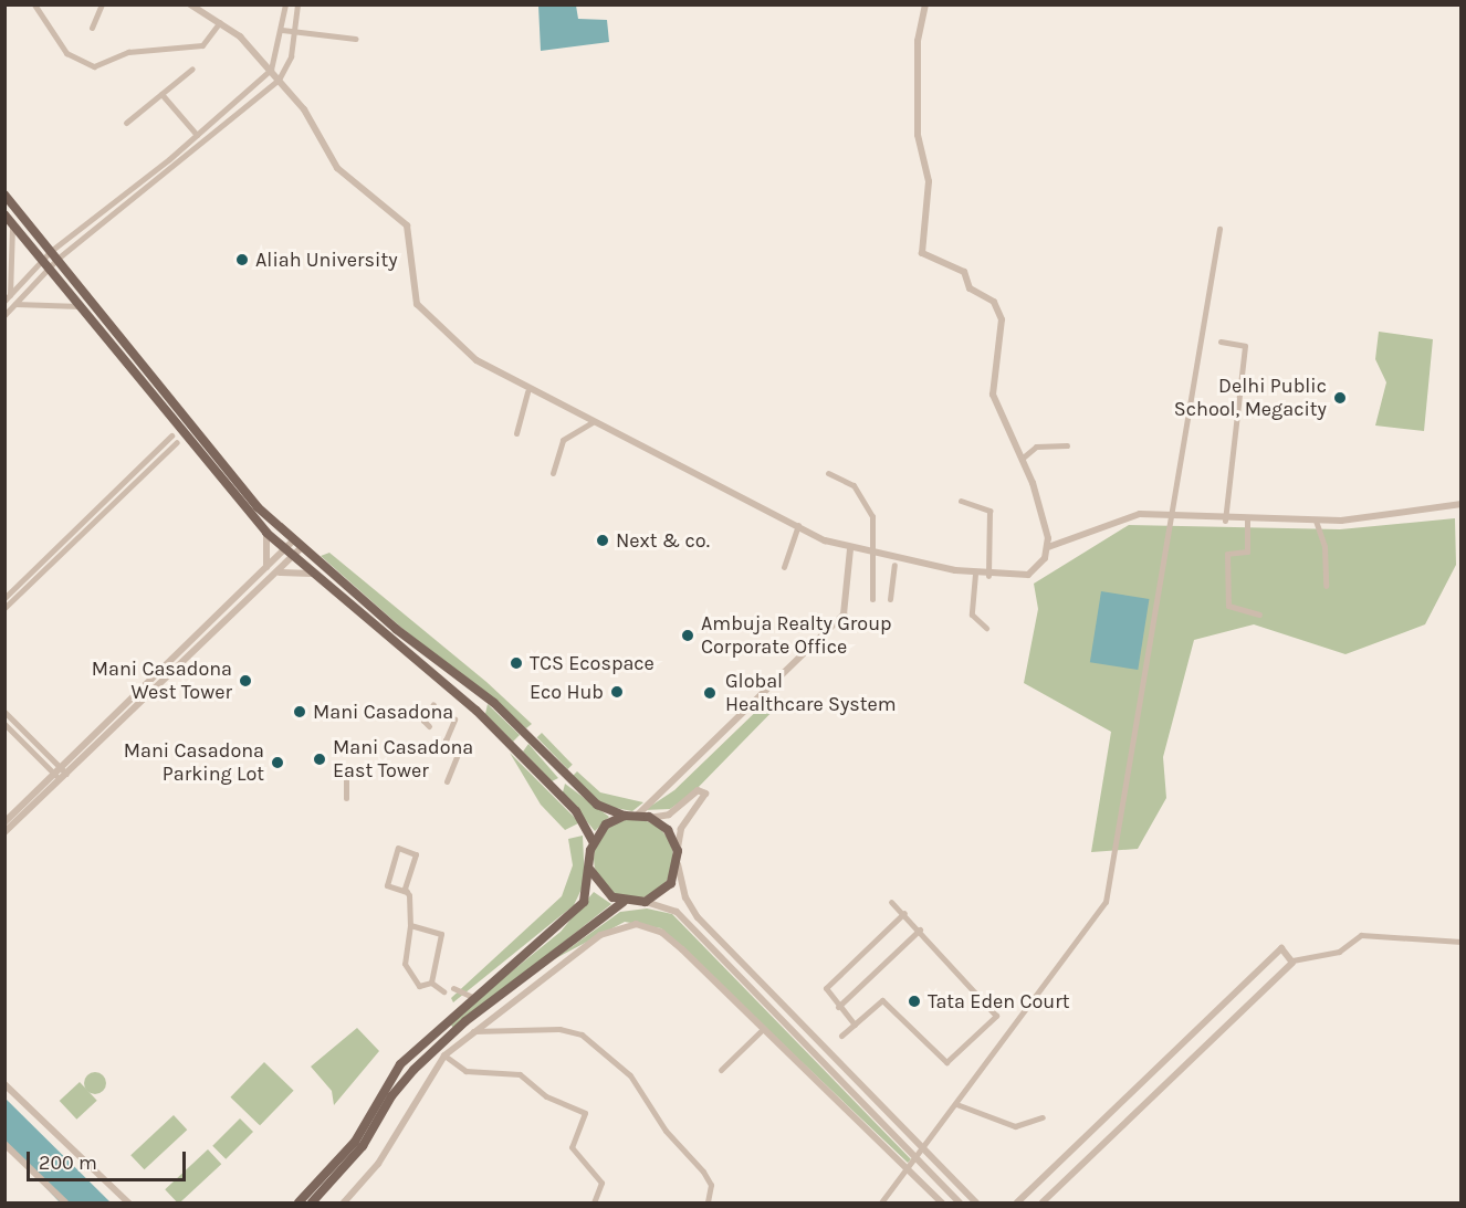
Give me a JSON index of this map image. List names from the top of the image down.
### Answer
{
  "places": [
    "Aliah University",
    "Delhi Public School, Megacity",
    "Next & co.",
    "Ambuja Realty Group Corporate Office",
    "TCS Ecospace",
    "Mani Casadona West Tower",
    "Eco Hub",
    "Global Healthcare System",
    "Mani Casadona",
    "Mani Casadona East Tower",
    "Mani Casadona Parking Lot",
    "Tata Eden Court"
  ],
  "scale_bar": "200 m"
}
